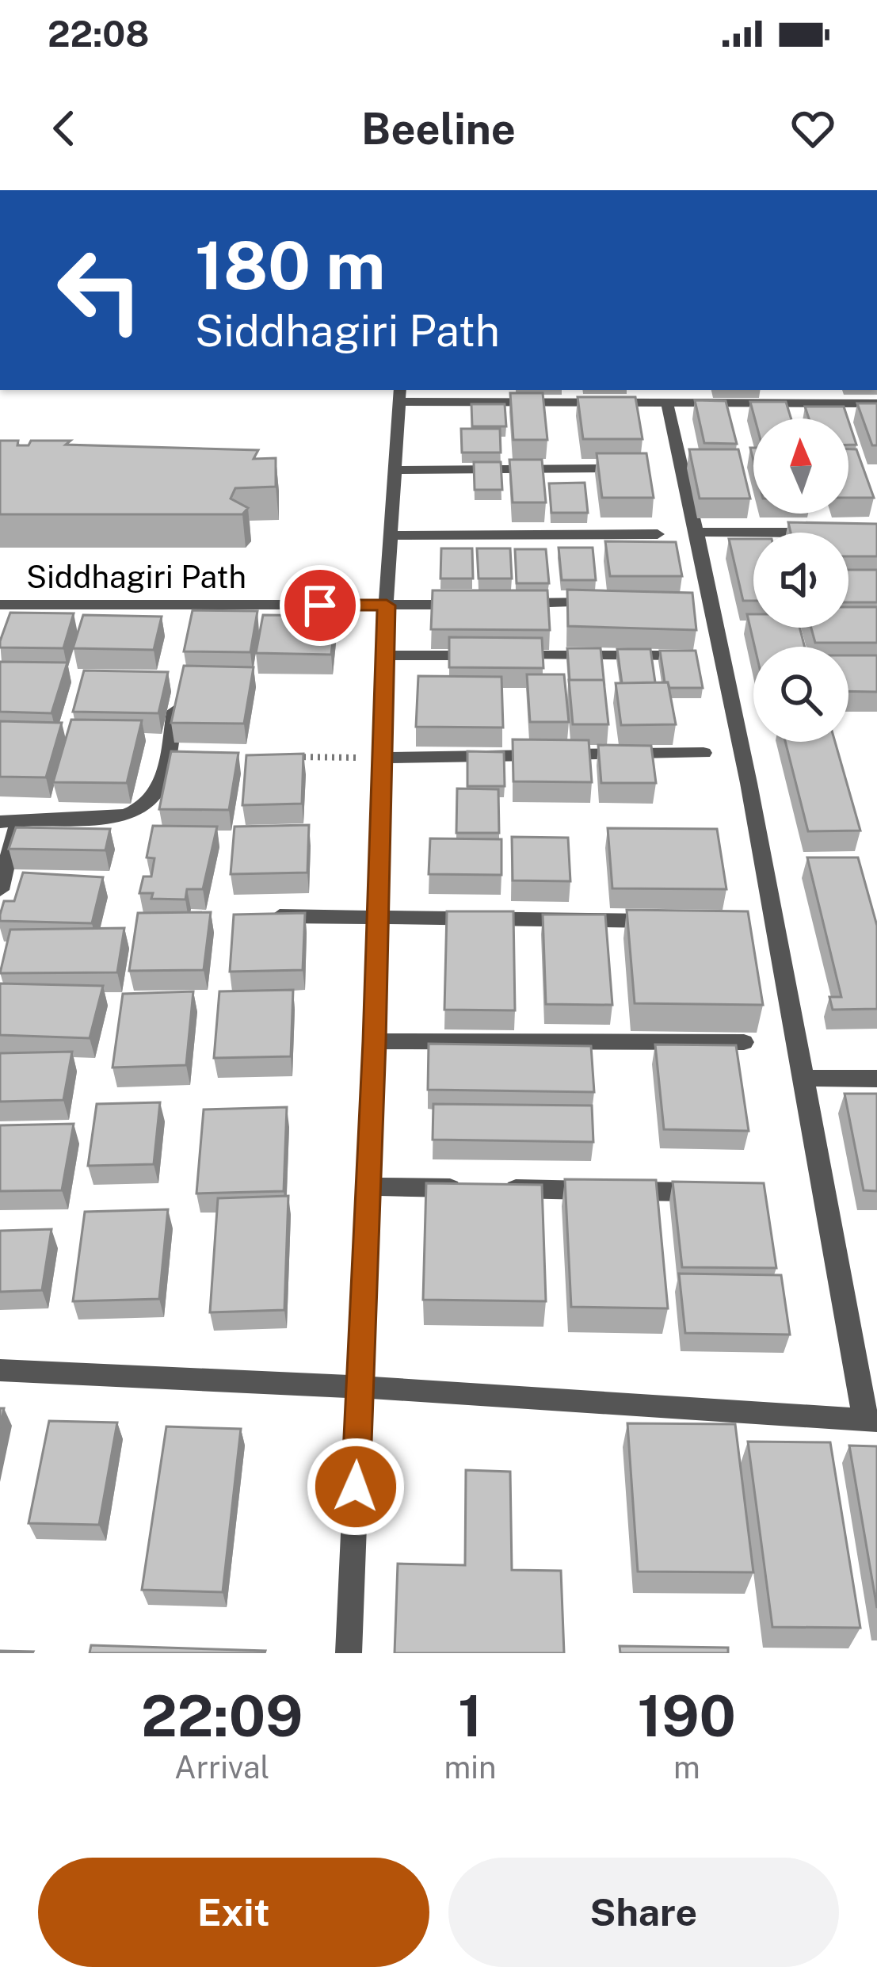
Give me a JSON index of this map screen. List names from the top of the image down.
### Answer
{
  "streets": {
    "street": ["Siddhagiri Path"]
  },
  "north": "top",
  "page": {
    "status": "22:08",
    "header": "Beeline",
    "turn": ["180 m", "Siddhagiri Path"],
    "eta": [
      "22:09",
      "Arrival",
      "1",
      "min",
      "190",
      "m"
    ],
    "buttons": ["Exit", "Share"]
  }
}
